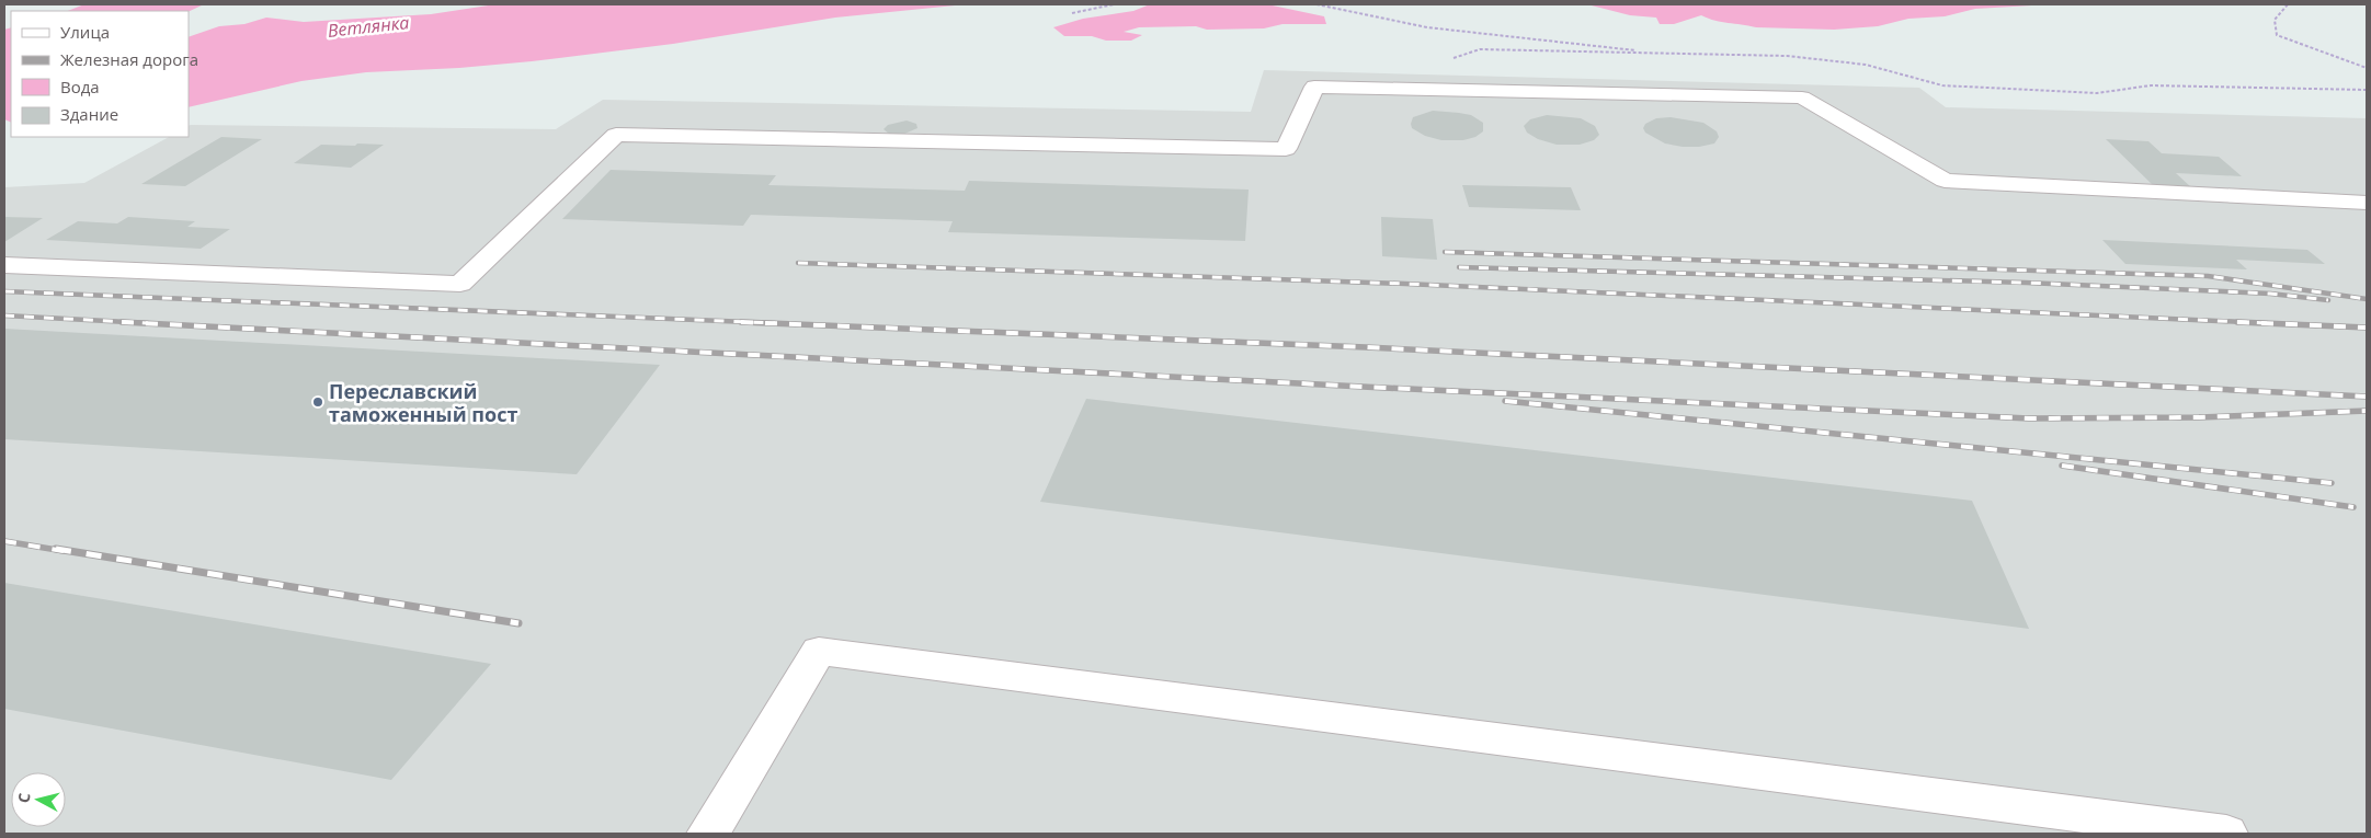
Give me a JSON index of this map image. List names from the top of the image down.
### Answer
{
  "water": ["Ветлянка"],
  "places": ["Переславский таможенный пост"],
  "legend": [
    "Улица",
    "Железная дорога",
    "Вода",
    "Здание"
  ],
  "north": "left"
}
